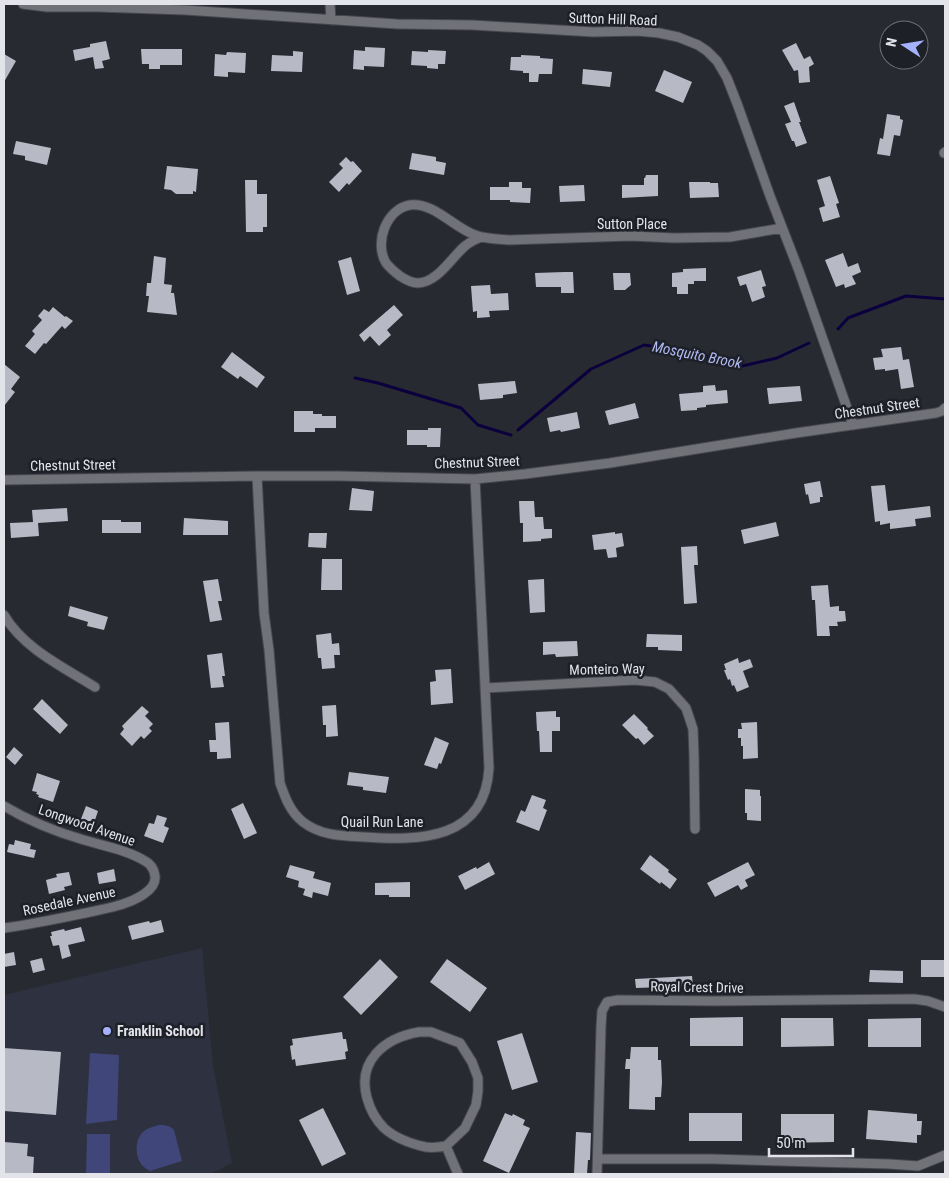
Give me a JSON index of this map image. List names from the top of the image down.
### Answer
{
  "streets": {
    "street": [
      "Sutton Hill Road",
      "Sutton Place",
      "Chestnut Street",
      "Monteiro Way",
      "Quail Run Lane",
      "Longwood Avenue",
      "Rosedale Avenue",
      "Royal Crest Drive"
    ]
  },
  "crossings": [
    ["Sutton Hill Road", "Sutton Place"],
    ["Sutton Hill Road", "Chestnut Street"],
    ["Chestnut Street", "Quail Run Lane"],
    ["Monteiro Way", "Quail Run Lane"],
    ["Longwood Avenue", "Rosedale Avenue"]
  ],
  "water": ["Mosquito Brook"],
  "places": ["Franklin School"],
  "scale_bar": "50 m",
  "north": "left"
}
